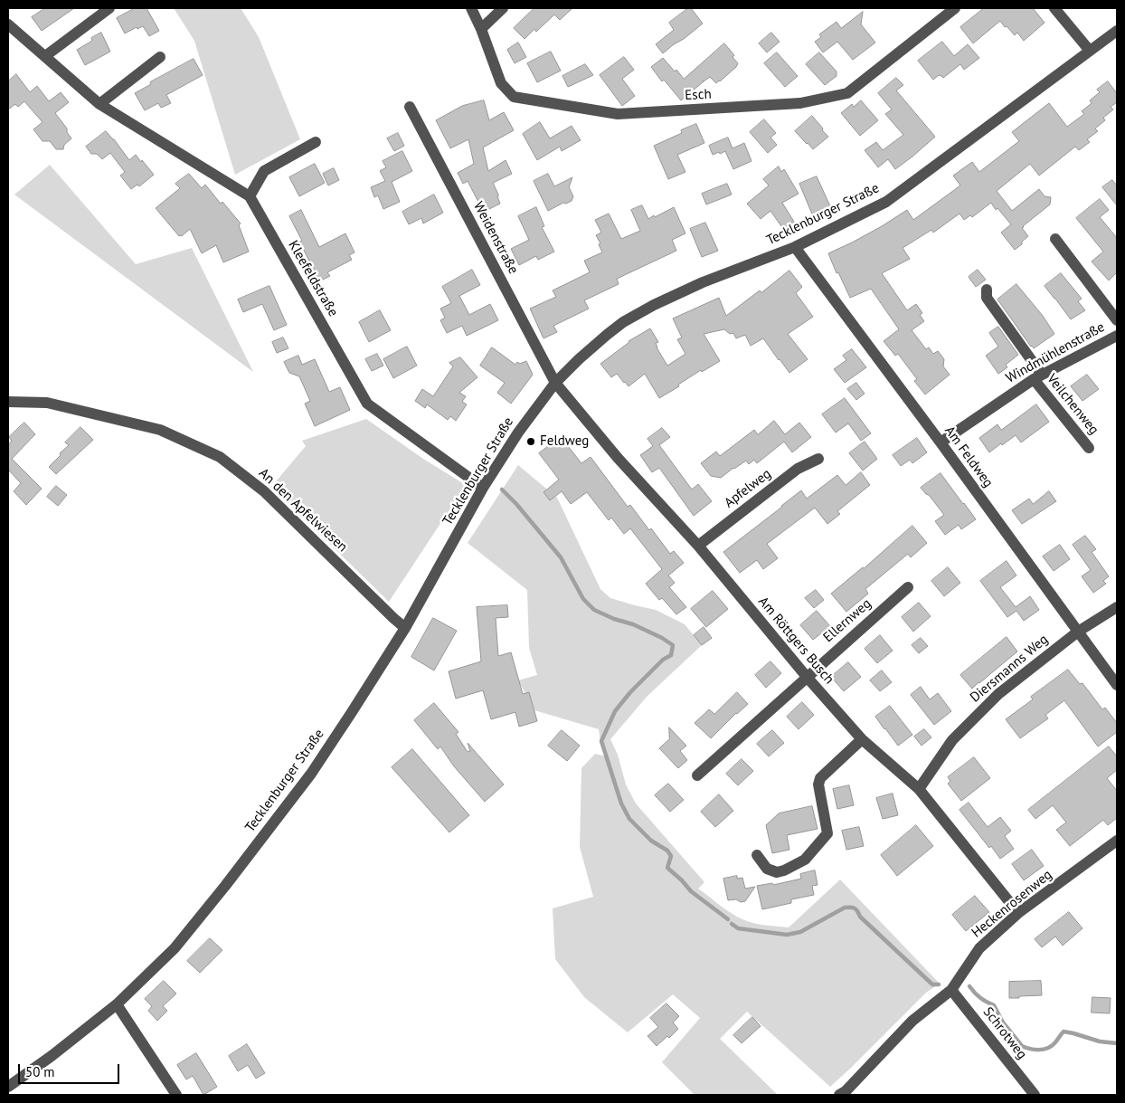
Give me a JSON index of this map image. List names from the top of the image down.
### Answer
{
  "streets": {
    "street": [
      "Esch",
      "Tecklenburger Straße",
      "Weidenstraße",
      "Kleefeldstraße",
      "Windmühlenstraße",
      "Veilchenweg",
      "Am Feldweg",
      "Apfelweg",
      "An den Apfelwiesen",
      "Ellernweg",
      "Am Röttgers Busch",
      "Diersmanns Weg",
      "Heckenrosenweg",
      "Schrotweg"
    ]
  },
  "crossings": [
    ["Tecklenburger Straße", "Weidenstraße"],
    ["Tecklenburger Straße", "Kleefeldstraße"],
    ["Tecklenburger Straße", "Am Feldweg"],
    ["Tecklenburger Straße", "An den Apfelwiesen"],
    ["Tecklenburger Straße", "Am Röttgers Busch"],
    ["Weidenstraße", "Am Röttgers Busch"],
    ["Windmühlenstraße", "Veilchenweg"],
    ["Windmühlenstraße", "Am Feldweg"],
    ["Am Feldweg", "Diersmanns Weg"],
    ["Apfelweg", "Am Röttgers Busch"],
    ["Ellernweg", "Am Röttgers Busch"],
    ["Am Röttgers Busch", "Diersmanns Weg"],
    ["Am Röttgers Busch", "Heckenrosenweg"],
    ["Heckenrosenweg", "Schrotweg"]
  ],
  "places": ["Feldweg"],
  "scale_bar": "50 m"
}
